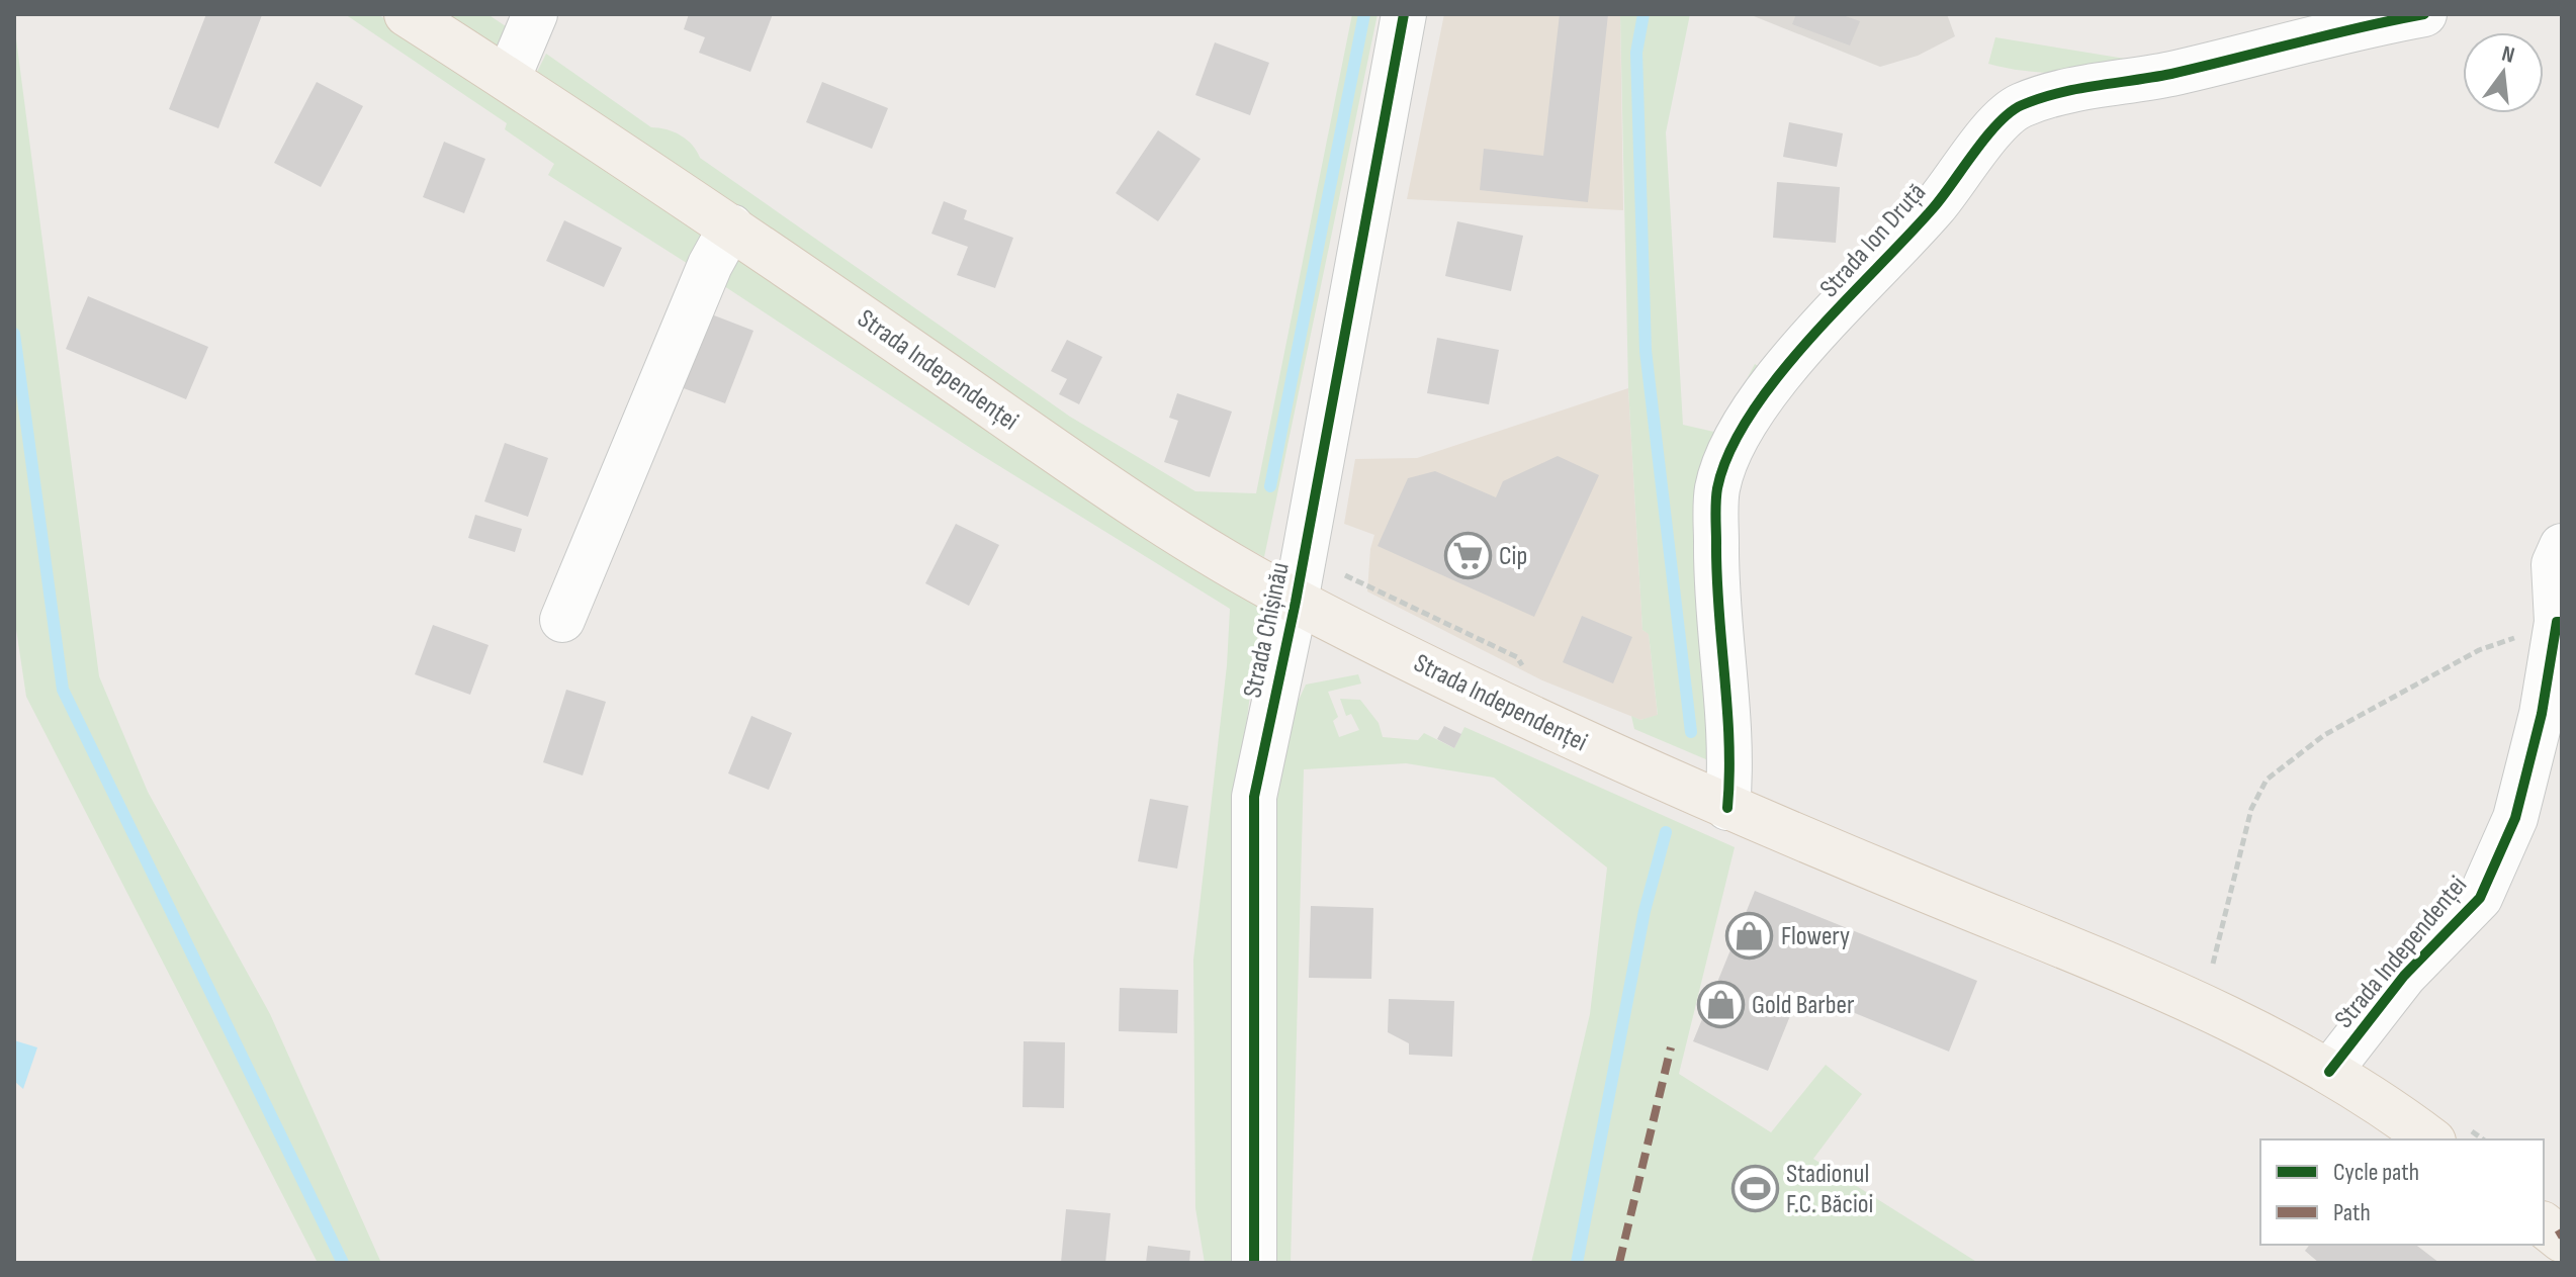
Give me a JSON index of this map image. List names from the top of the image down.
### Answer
{
  "streets": {
    "main road": ["Strada Independenței"],
    "street": ["Strada Ion Druță", "Strada Chișinău"]
  },
  "crossings": [
    ["Strada Ion Druță", "Strada Independenței"],
    ["Strada Independenței", "Strada Chișinău"]
  ],
  "places": {
    "supermarket": ["Cip"],
    "shop": ["Flowery", "Gold Barber"],
    "sports": ["Stadionul F.C. Băcioi"]
  },
  "legend": ["Cycle path", "Path"],
  "north": "top"
}
